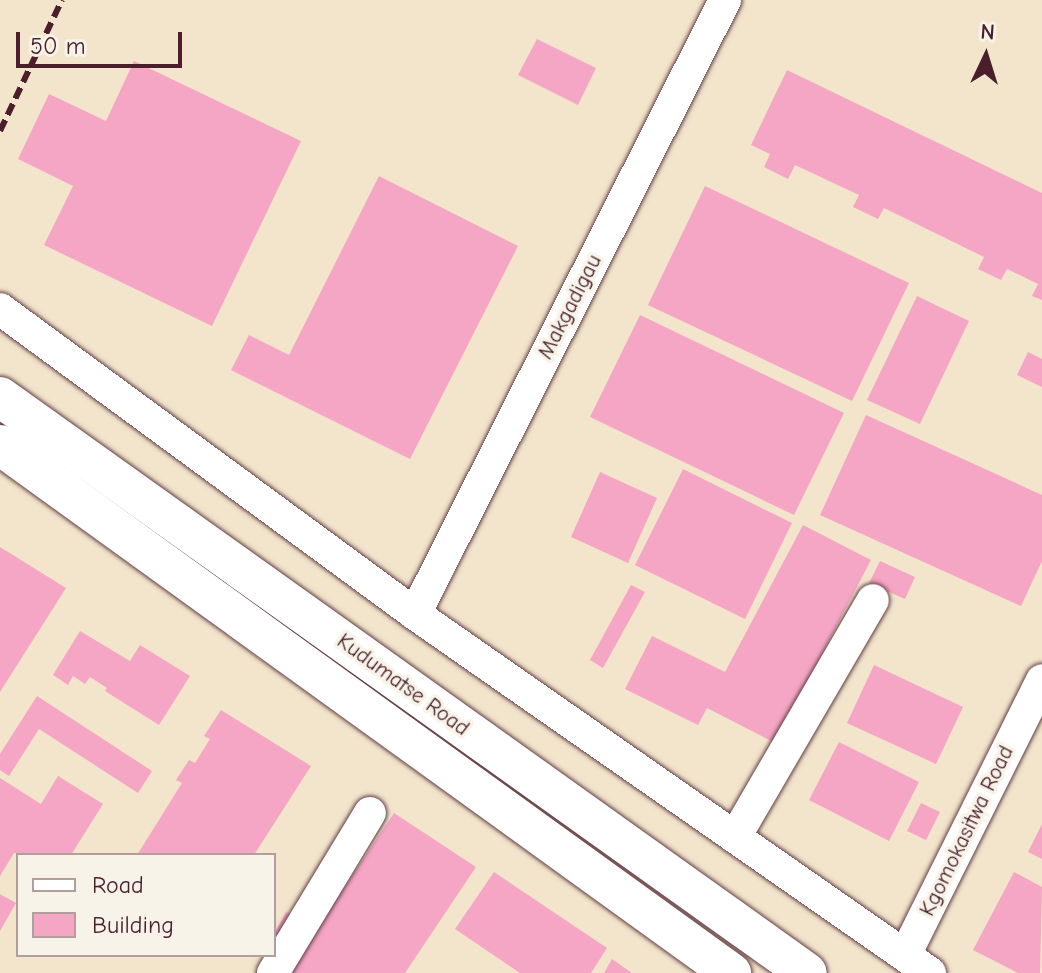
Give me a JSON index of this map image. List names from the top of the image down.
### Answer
{
  "streets": {
    "main road": ["Kudumatse Road"],
    "street": ["Makgadigau", "Kgomokasitwa Road"]
  },
  "legend": ["Road", "Building"],
  "scale_bar": "50 m",
  "north": "top"
}
